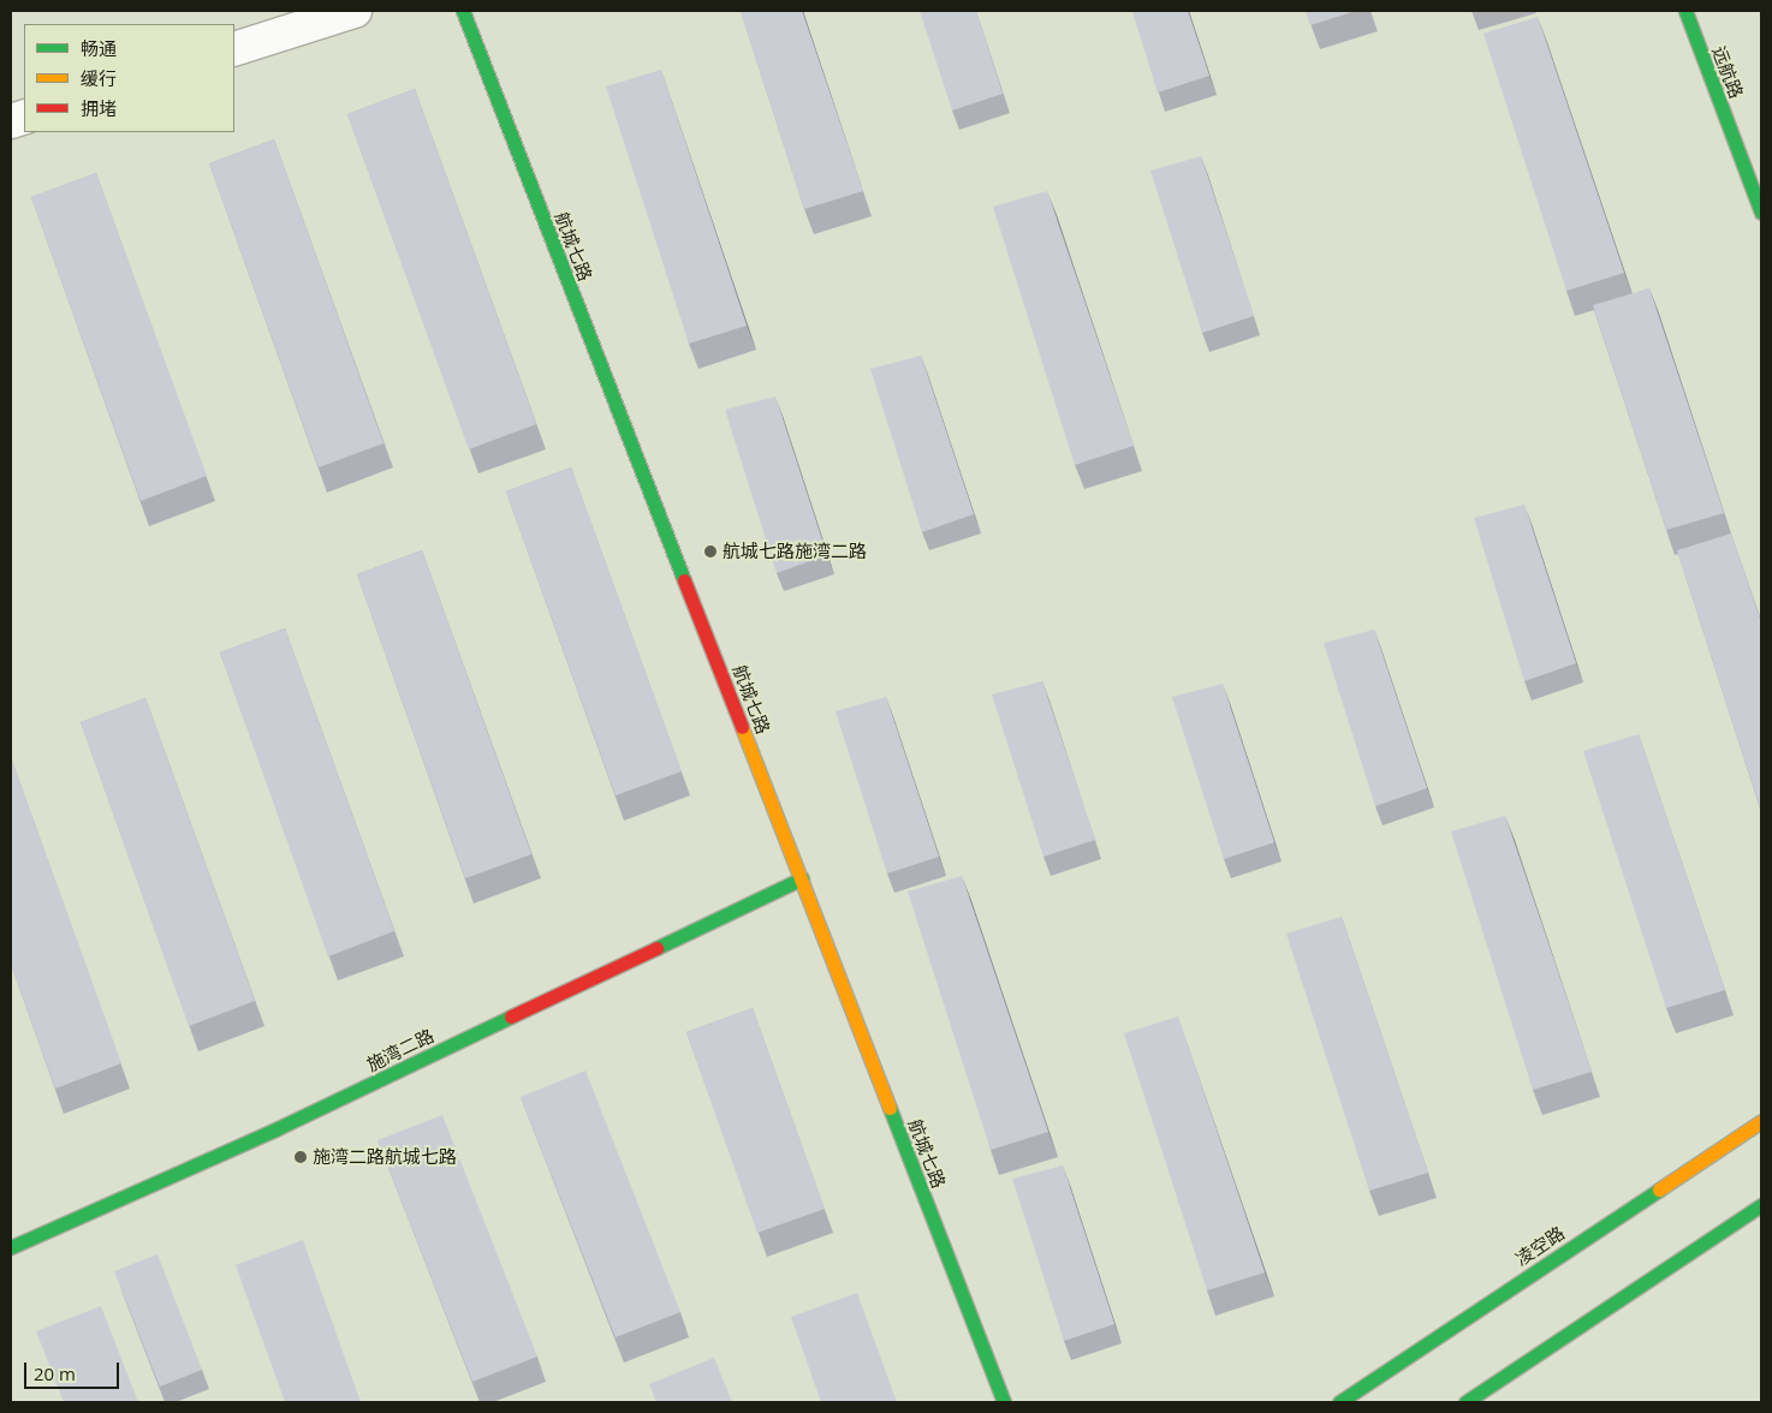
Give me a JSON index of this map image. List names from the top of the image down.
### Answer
{
  "streets": {
    "street": [
      "远航路",
      "航城七路",
      "施湾二路",
      "凌空路"
    ]
  },
  "crossings": [
    ["航城七路", "施湾二路"]
  ],
  "places": ["航城七路施湾二路", "施湾二路航城七路"],
  "legend": ["畅通", "缓行", "拥堵"],
  "scale_bar": "20 m"
}
